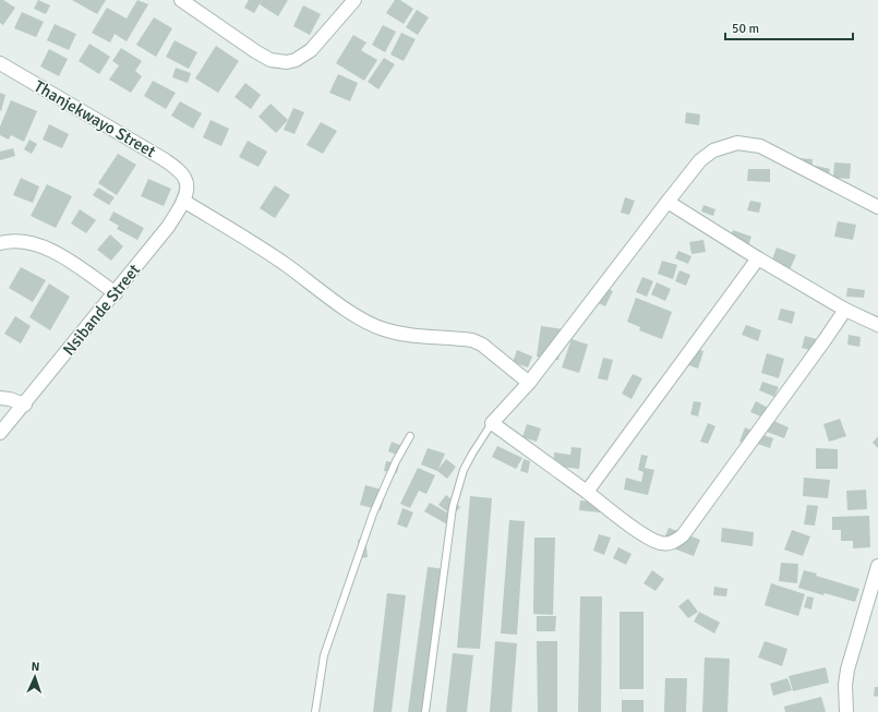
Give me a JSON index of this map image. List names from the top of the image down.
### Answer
{
  "streets": {
    "street": ["Thanjekwayo Street", "Nsibande Street"]
  },
  "crossings": [
    ["Thanjekwayo Street", "Nsibande Street"]
  ],
  "scale_bar": "50 m",
  "north": "top"
}
